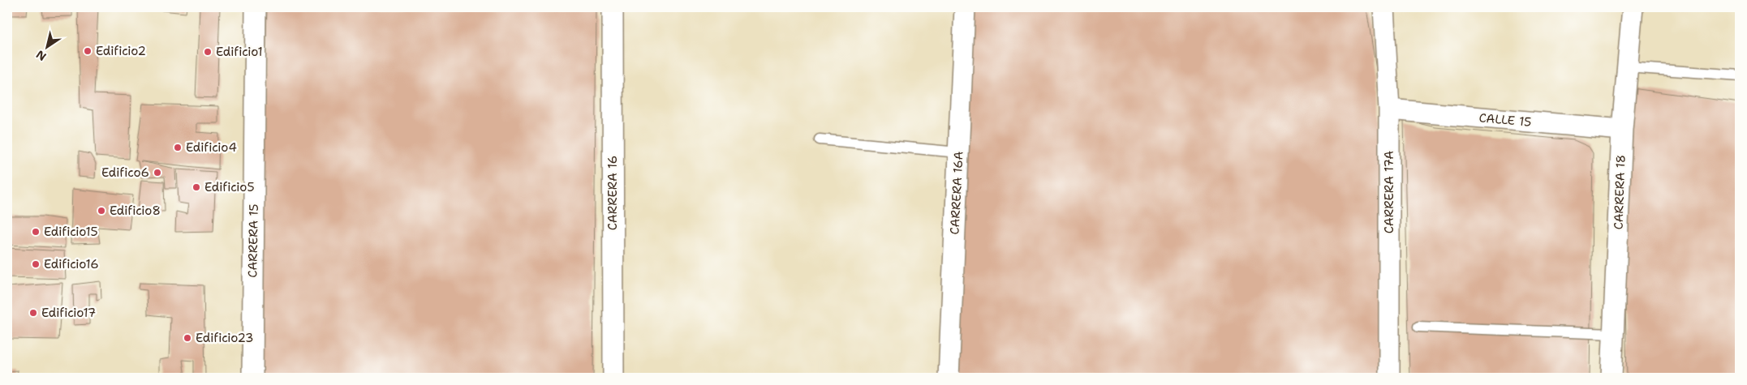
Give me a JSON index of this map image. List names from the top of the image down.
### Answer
{
  "streets": {
    "street": [
      "CALLE 15",
      "CARRERA 17A",
      "CARRERA 18",
      "CARRERA 16",
      "CARRERA 16A",
      "CARRERA 15"
    ]
  },
  "crossings": [
    ["CALLE 15", "CARRERA 17A"],
    ["CALLE 15", "CARRERA 18"]
  ],
  "places": [
    "Edificio2",
    "Edificio1",
    "Edificio4",
    "Edifico6",
    "Edificio5",
    "Edificio8",
    "Edificio15",
    "Edificio16",
    "Edificio17",
    "Edificio23"
  ],
  "north": "bottom left"
}
